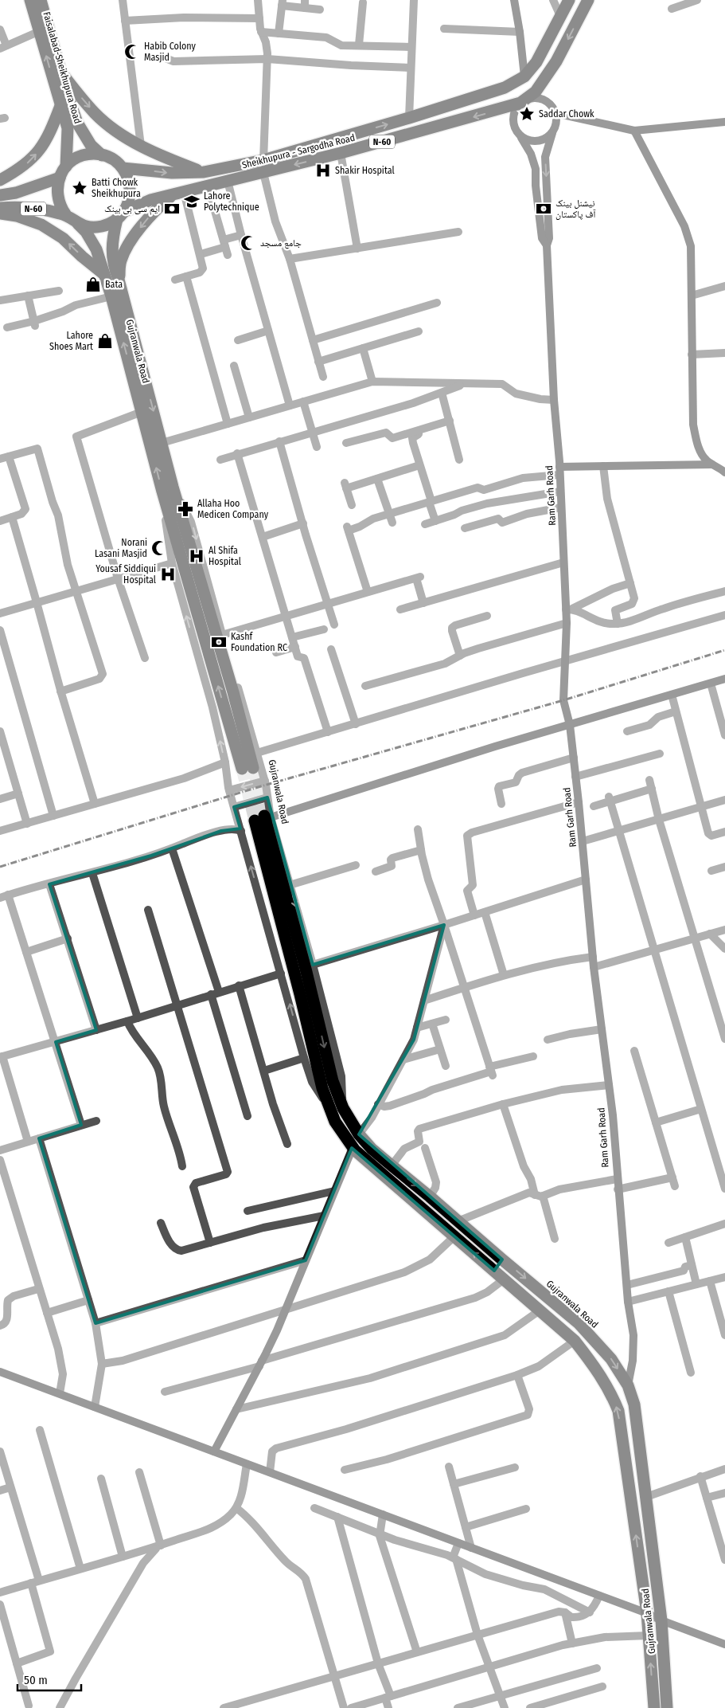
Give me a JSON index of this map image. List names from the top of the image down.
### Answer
{
  "streets": {
    "highway": [
      "Faisalabad-Sheikhupura Road",
      "N-60",
      "Sheikhupura - Sargodha Road",
      "Gujranwala Road"
    ],
    "main road": ["Ram Garh Road"]
  },
  "crossings": [
    ["Faisalabad-Sheikhupura Road", "N-60"],
    ["Faisalabad-Sheikhupura Road", "Sheikhupura - Sargodha Road"],
    ["Faisalabad-Sheikhupura Road", "Gujranwala Road"],
    ["N-60", "Sheikhupura - Sargodha Road"],
    ["N-60", "Gujranwala Road"],
    ["Sheikhupura - Sargodha Road", "Gujranwala Road"],
    ["Sheikhupura - Sargodha Road", "Ram Garh Road"],
    ["Gujranwala Road", "Ram Garh Road"]
  ],
  "places": {
    "mosque": ["Habib Colony Masjid", "جامع مسجد", "Norani Lasani Masjid"],
    "place": ["Saddar Chowk", "Batti Chowk Sheikhupura"],
    "hospital": ["Shakir Hospital", "Al Shifa Hospital", "Yousaf Siddiqui Hospital"],
    "school or university": ["Lahore Polytechnique"],
    "bank": ["ایم سی بی بینک", "نیشنل بینک آف پاکستان", "Kashf Foundation RC"],
    "shop": ["Bata", "Lahore Shoes Mart"],
    "pharmacy": ["Allaha Hoo Medicen Company"]
  },
  "scale_bar": "50 m"
}
